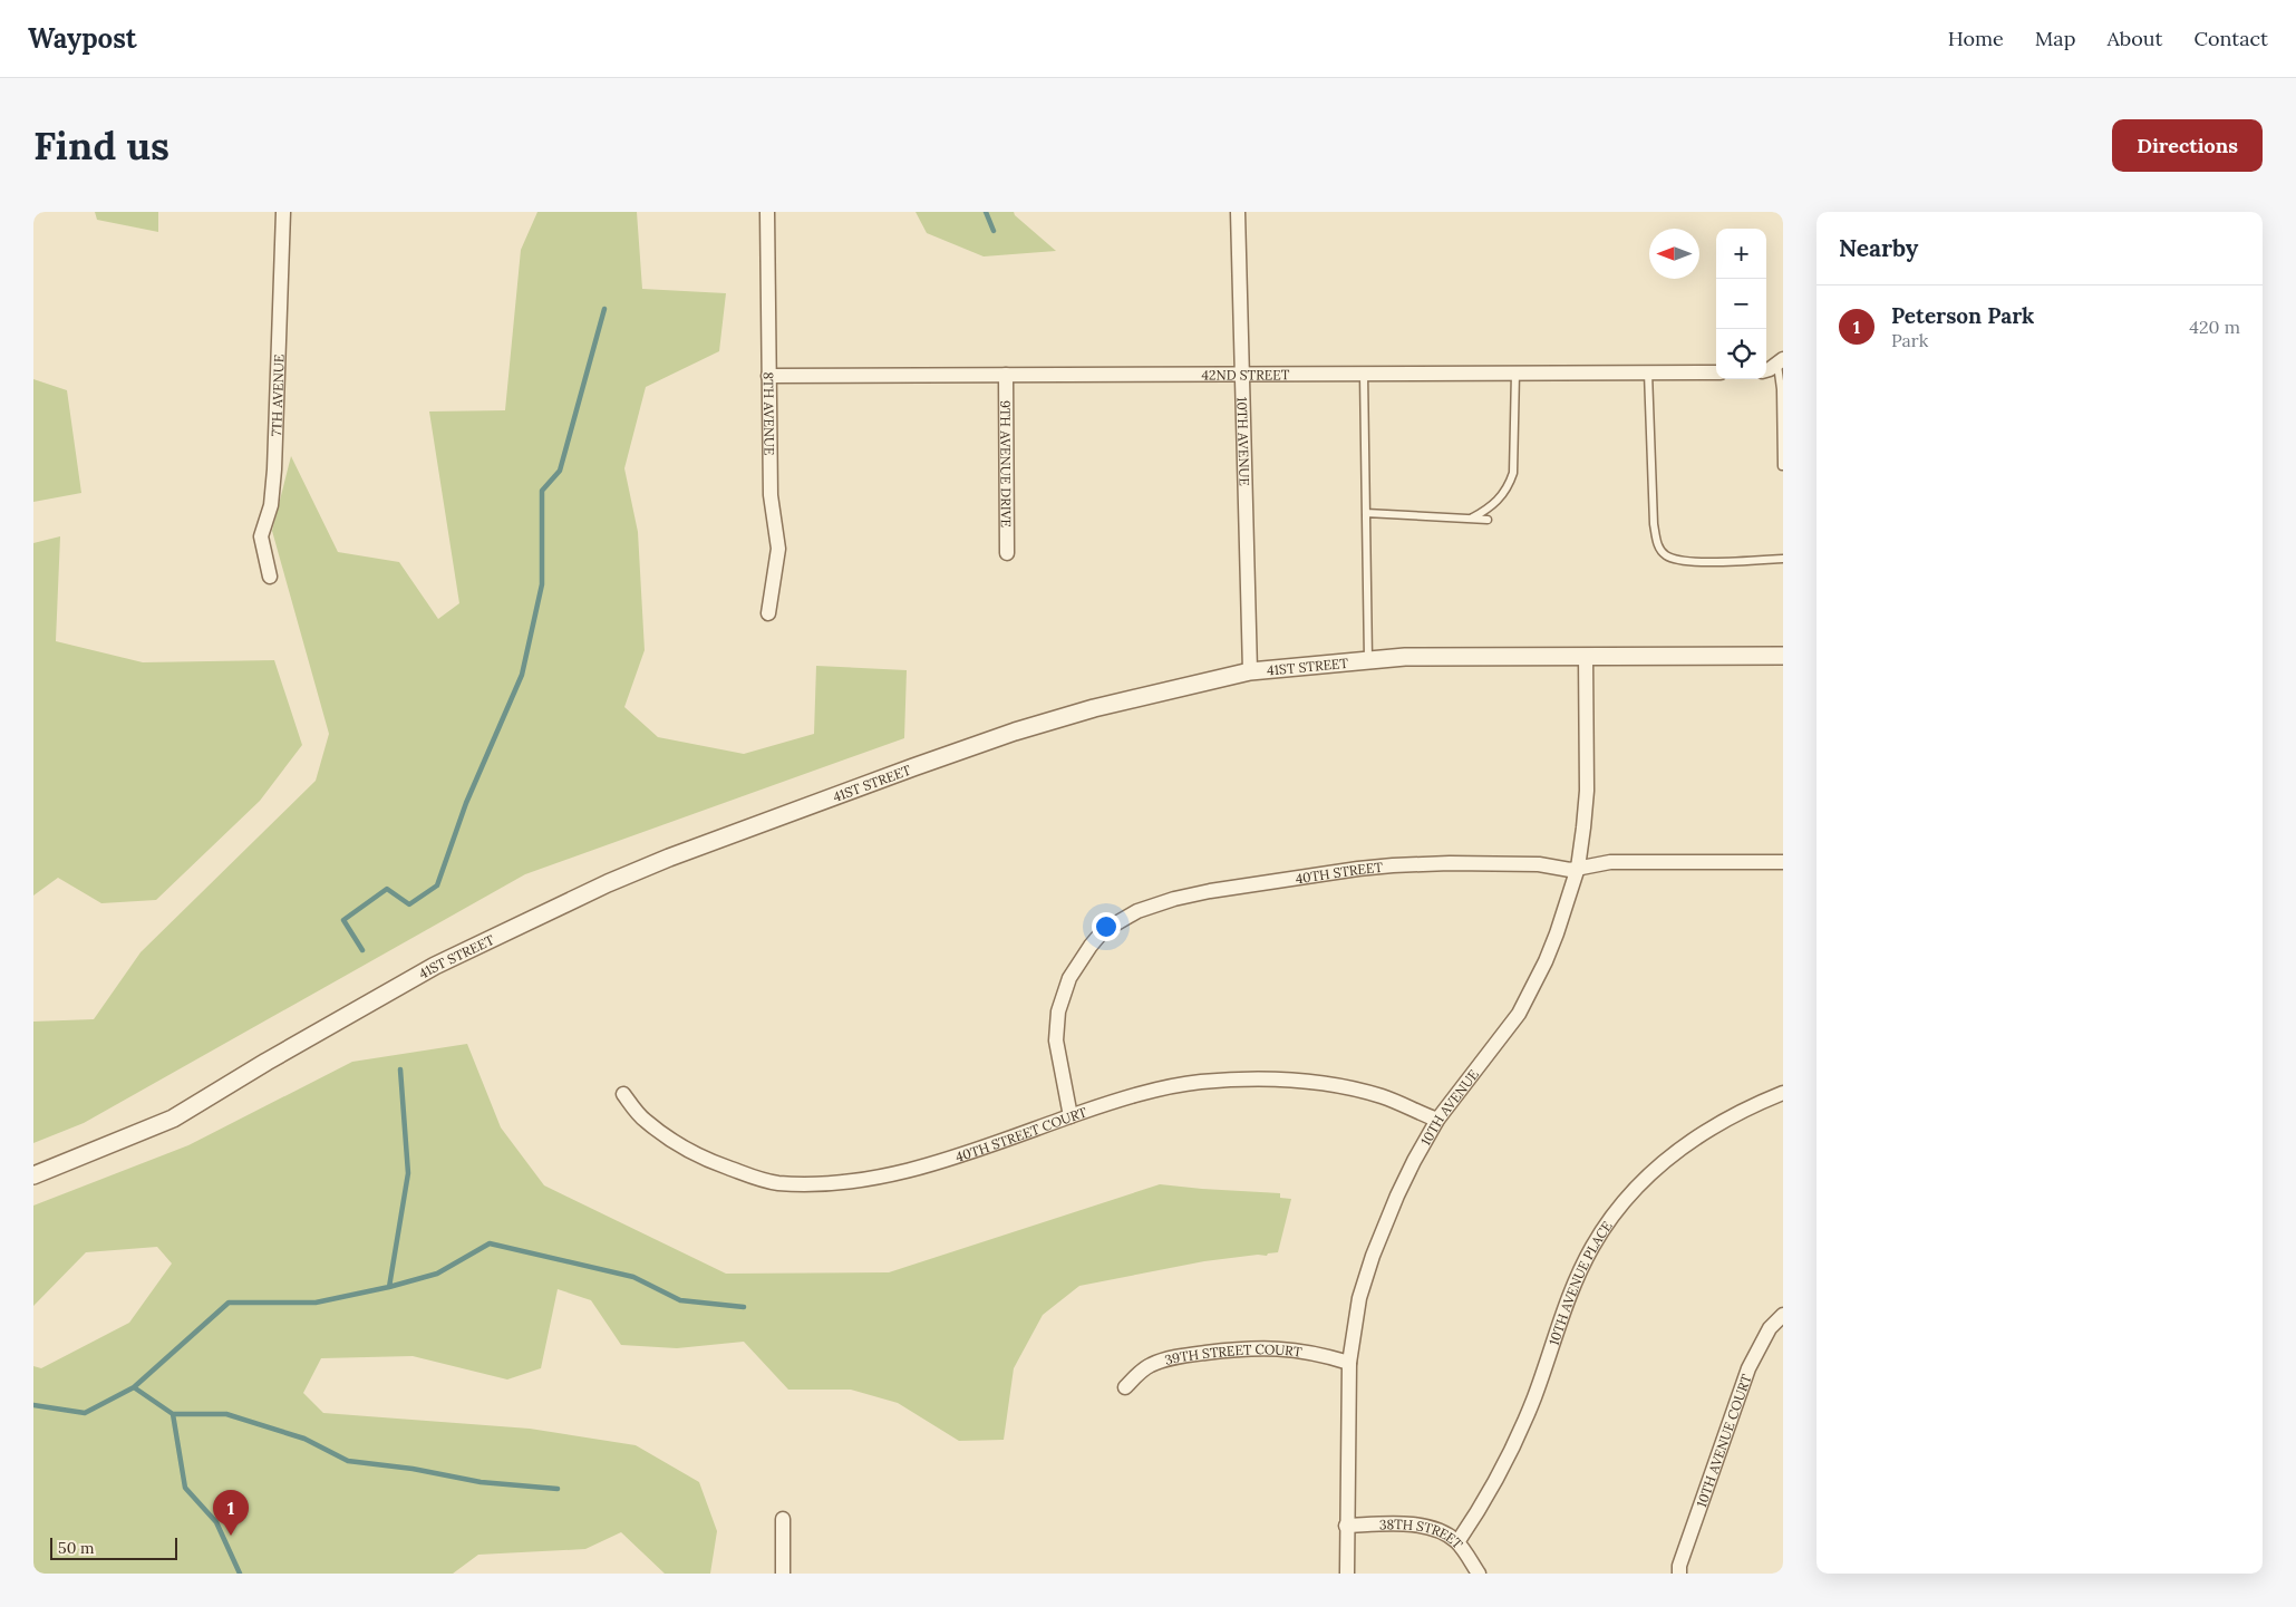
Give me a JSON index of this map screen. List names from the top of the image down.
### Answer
{
  "streets": {
    "street": [
      "42ND STREET",
      "7TH AVENUE",
      "8TH AVENUE",
      "10TH AVENUE",
      "9TH AVENUE DRIVE",
      "41ST STREET",
      "40TH STREET",
      "40TH STREET COURT",
      "10TH AVENUE PLACE",
      "39TH STREET COURT",
      "10TH AVENUE COURT",
      "38TH STREET"
    ]
  },
  "crossings": [
    ["42ND STREET", "8TH AVENUE"],
    ["42ND STREET", "10TH AVENUE"],
    ["42ND STREET", "9TH AVENUE DRIVE"],
    ["10TH AVENUE", "41ST STREET"],
    ["10TH AVENUE", "40TH STREET"],
    ["10TH AVENUE", "40TH STREET COURT"],
    ["10TH AVENUE", "39TH STREET COURT"],
    ["10TH AVENUE", "38TH STREET"],
    ["40TH STREET", "40TH STREET COURT"],
    ["10TH AVENUE PLACE", "38TH STREET"]
  ],
  "scale_bar": "50 m",
  "north": "left",
  "page": {
    "header": "Waypost",
    "nav": [
      "Home",
      "Map",
      "About",
      "Contact"
    ],
    "buttons": "Directions",
    "title": "Find us",
    "heading": "Nearby",
    "map_buttons": ["+", "−"],
    "list": [
      {
        "mark": "1",
        "name": "Peterson Park",
        "note": "Park",
        "value": "420 m"
      }
    ],
    "pins": "1",
    "scale": "50 m"
  }
}
